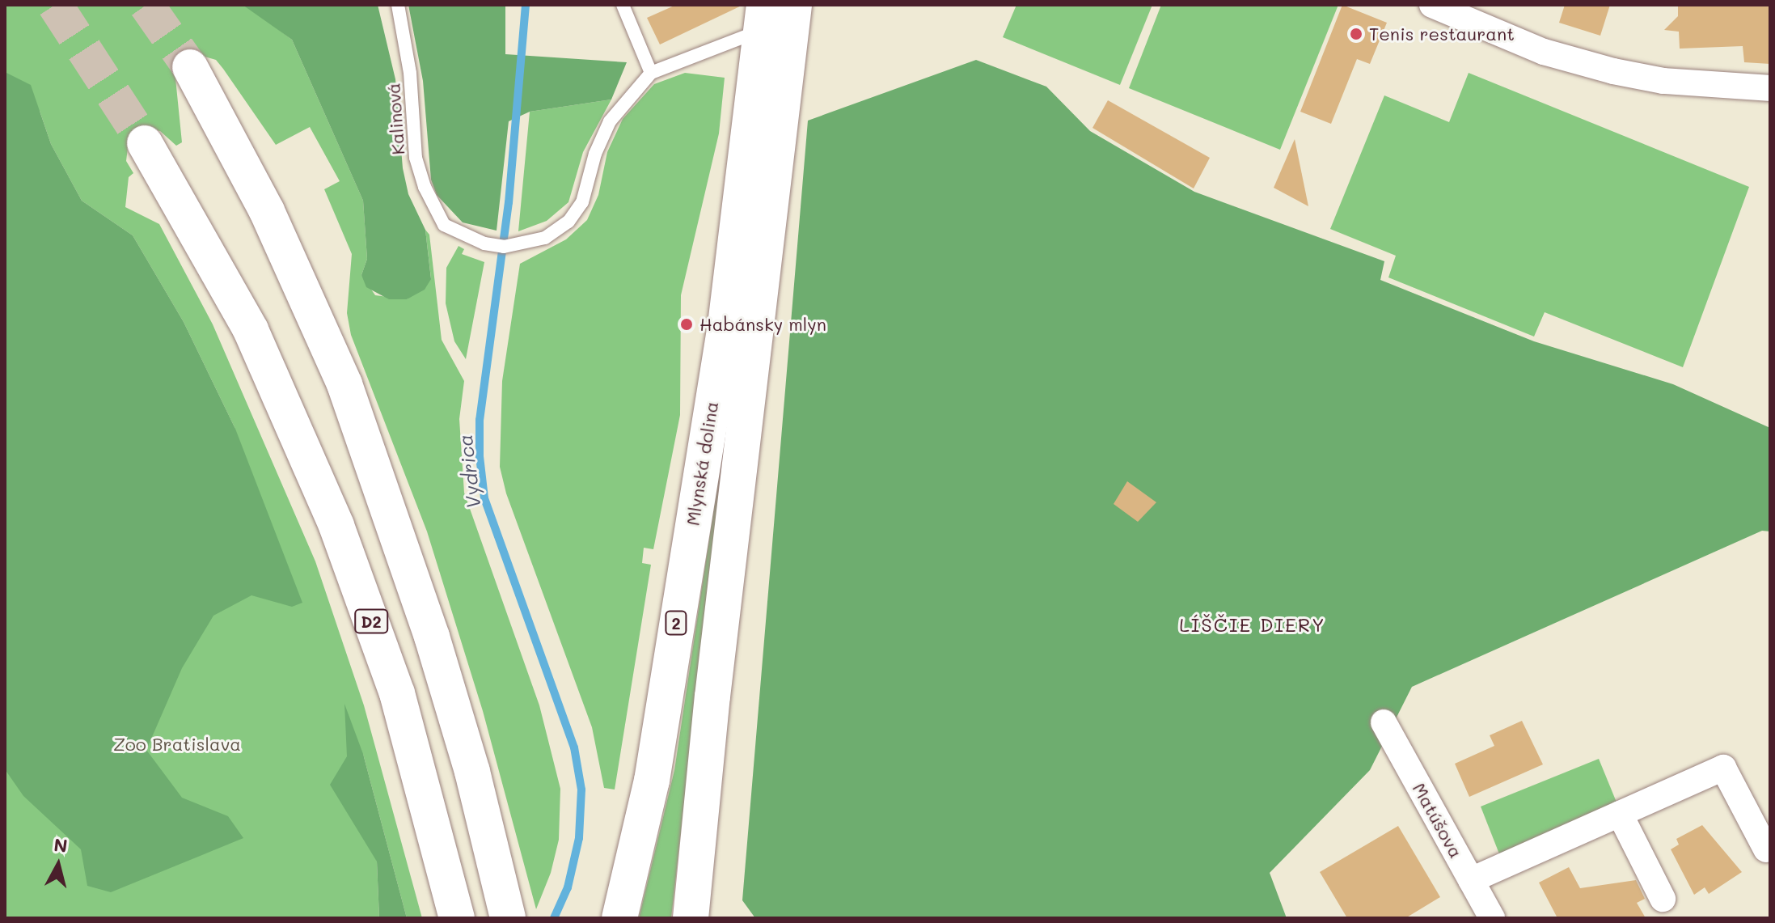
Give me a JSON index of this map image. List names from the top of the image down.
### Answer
{
  "streets": {
    "main road": ["Mlynská dolina", "D2", "2"],
    "street": ["Matúšova"],
    "lane": ["Kalinová"]
  },
  "districts": ["LÍŠČIE DIERY"],
  "water": ["Vydrica"],
  "parks": ["Zoo Bratislava"],
  "places": ["Tenis restaurant", "Habánsky mlyn"],
  "north": "top"
}
